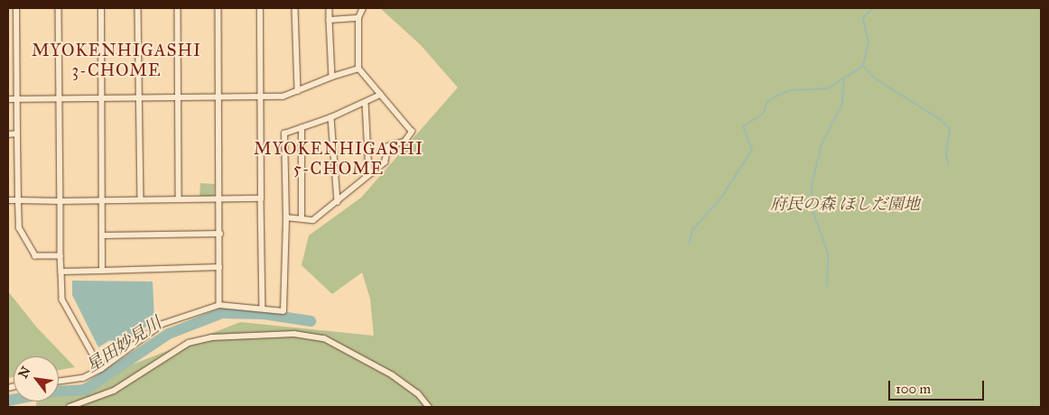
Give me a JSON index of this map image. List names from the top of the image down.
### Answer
{
  "districts": ["MYOKENHIGASHI 3-CHOME", "MYOKENHIGASHI 5-CHOME"],
  "water": ["星田妙見川"],
  "parks": ["府民の森 ほしだ園地"],
  "scale_bar": "100 m",
  "north": "top left"
}
